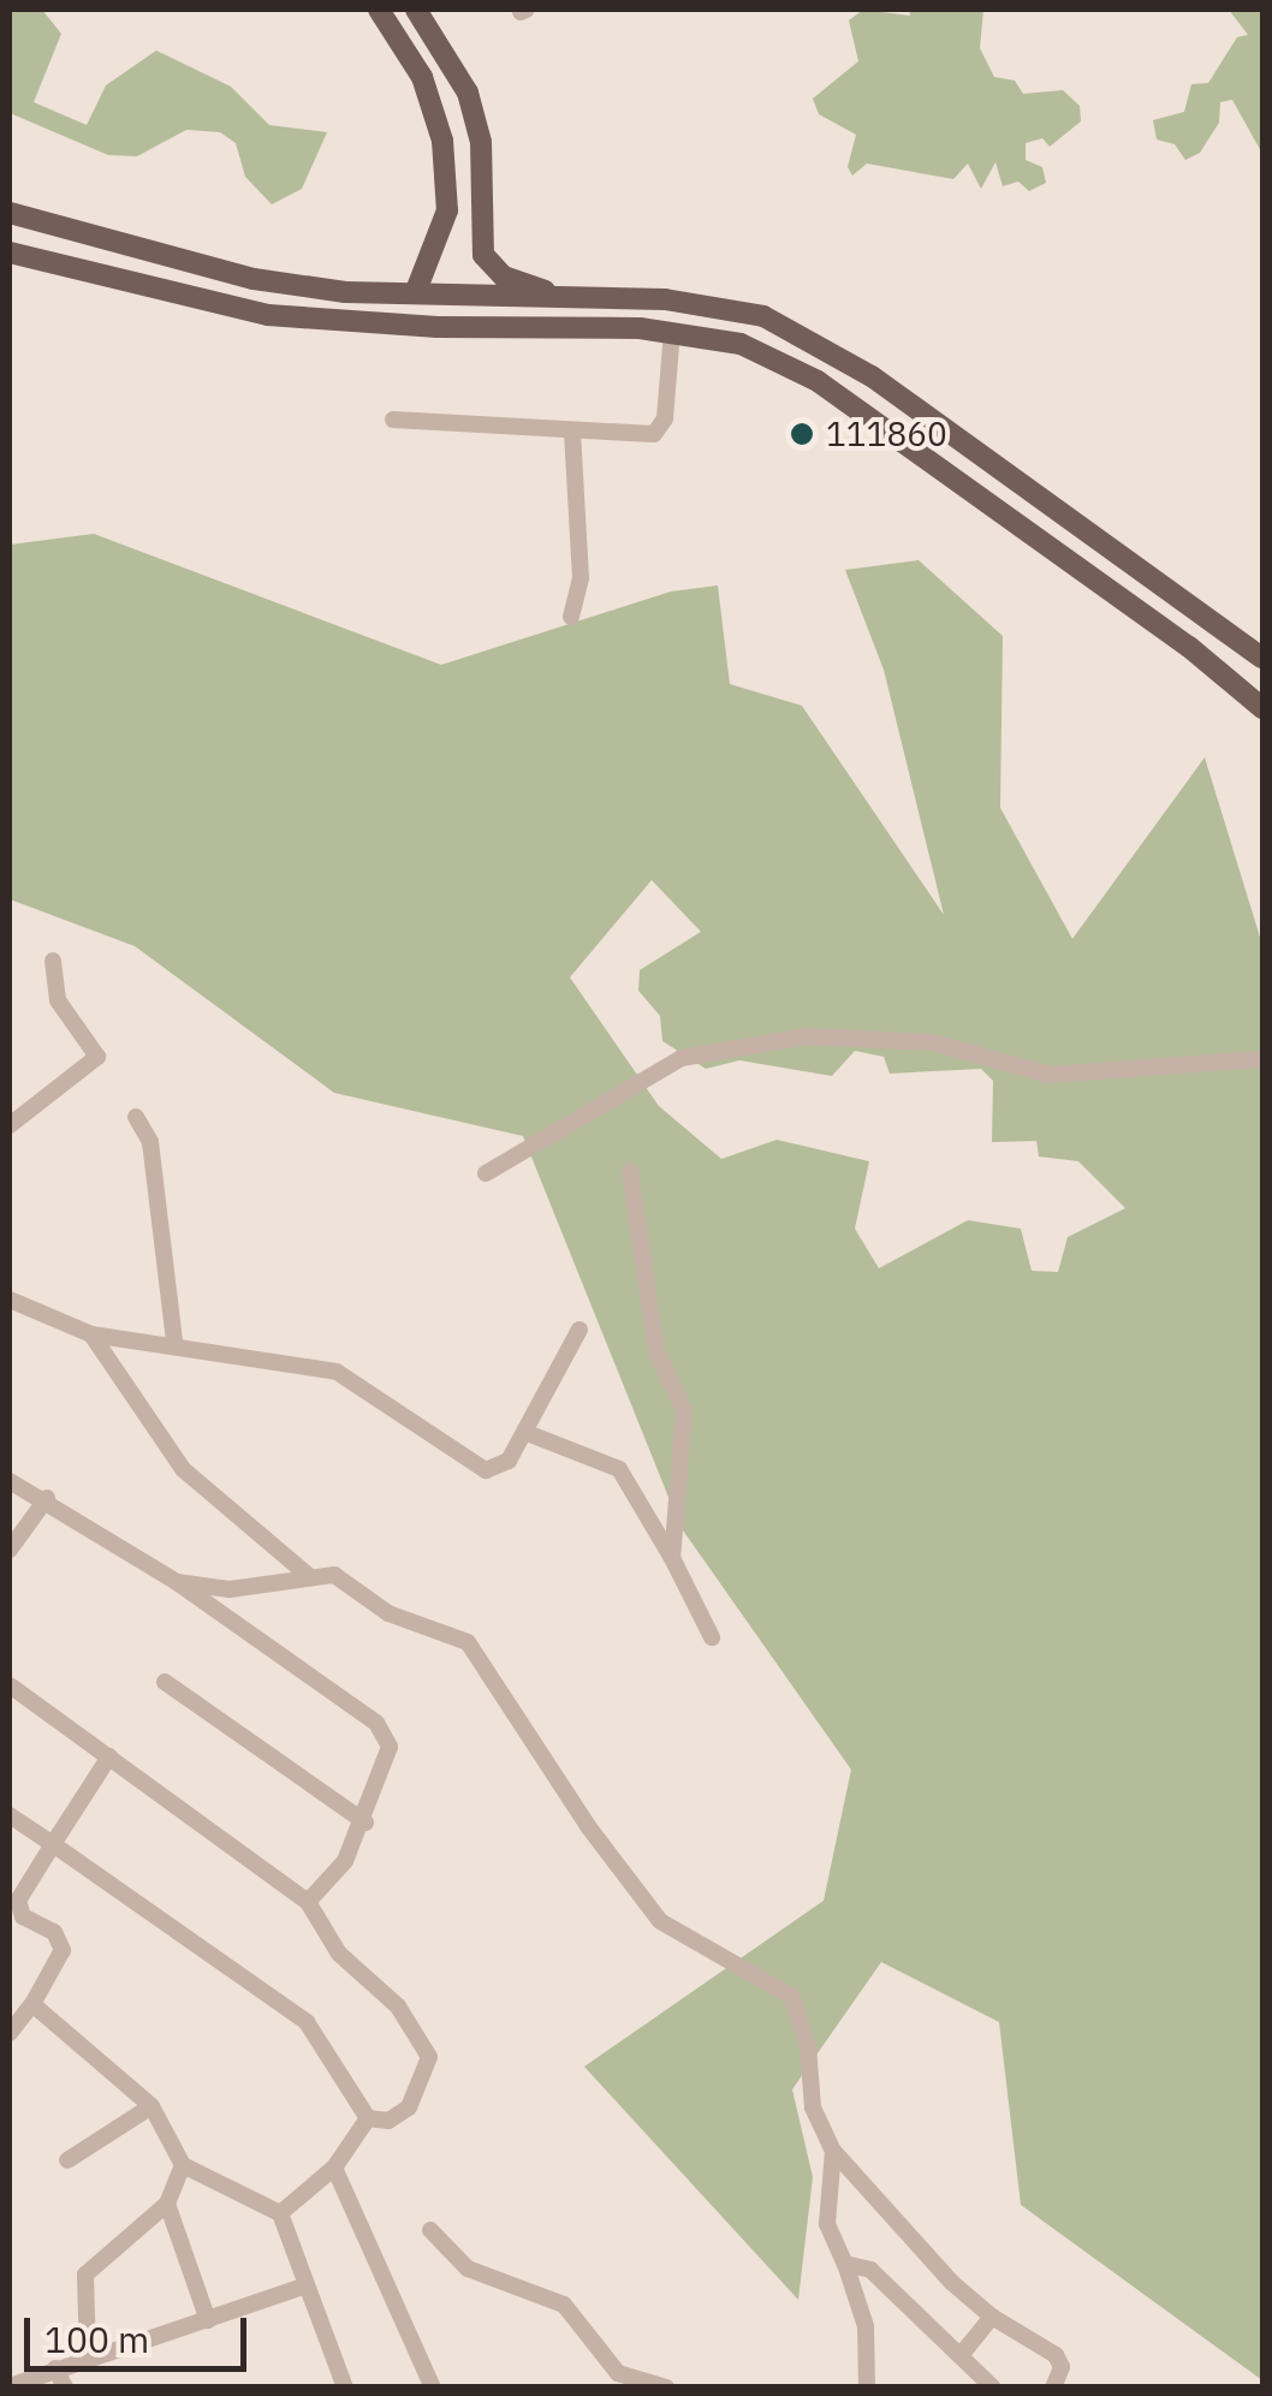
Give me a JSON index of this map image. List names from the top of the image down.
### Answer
{
  "places": ["111860"],
  "scale_bar": "100 m"
}
